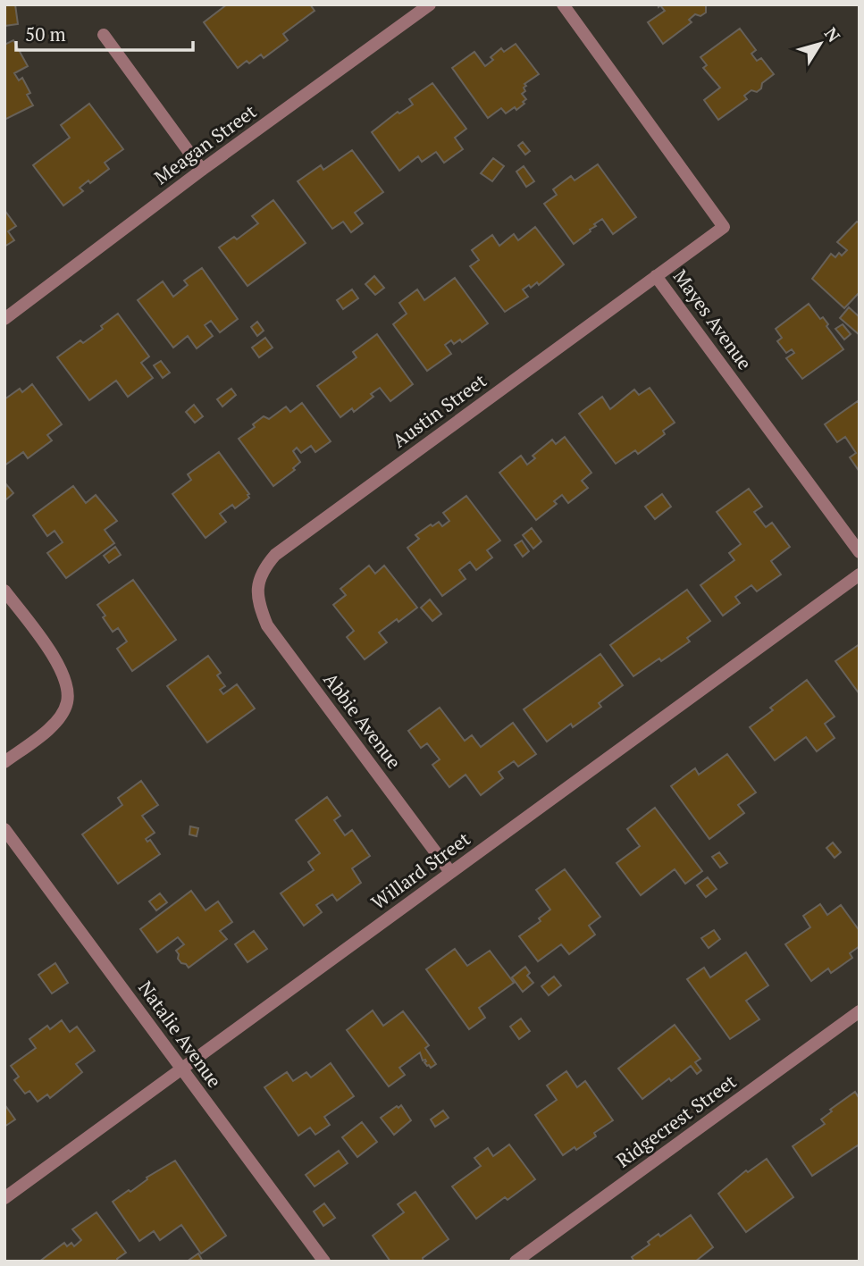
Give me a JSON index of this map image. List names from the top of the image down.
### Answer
{
  "streets": {
    "street": [
      "Meagan Street",
      "Mayes Avenue",
      "Austin Street",
      "Abbie Avenue",
      "Willard Street",
      "Natalie Avenue",
      "Ridgecrest Street"
    ]
  },
  "crossings": [
    ["Mayes Avenue", "Austin Street"],
    ["Austin Street", "Abbie Avenue"],
    ["Abbie Avenue", "Willard Street"],
    ["Willard Street", "Natalie Avenue"]
  ],
  "scale_bar": "50 m",
  "north": "top right"
}
